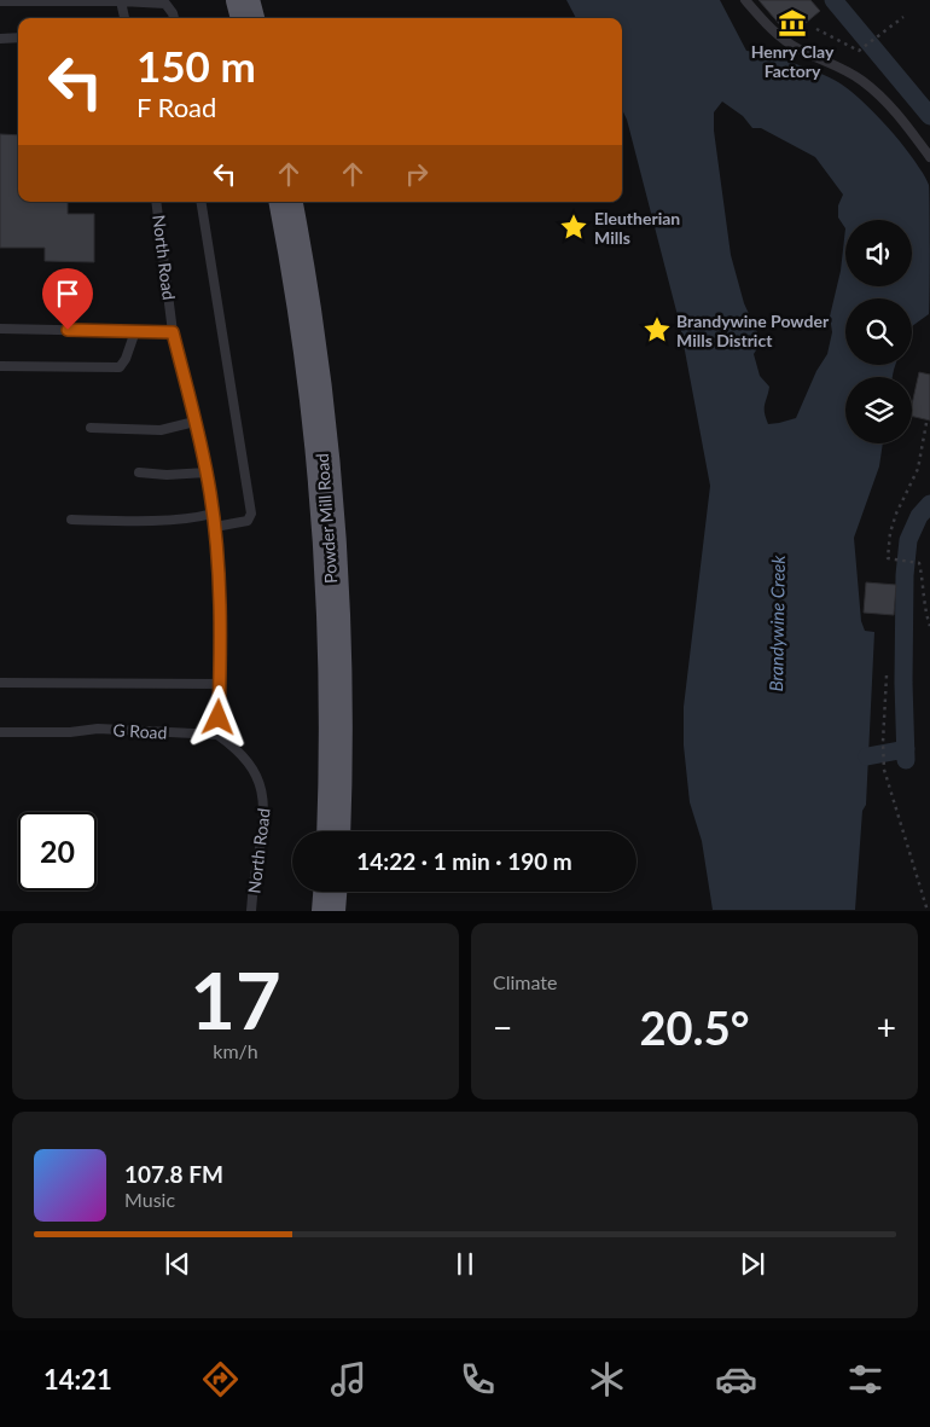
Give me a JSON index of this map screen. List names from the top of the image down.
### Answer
{
  "streets": {
    "highway": ["Powder Mill Road"],
    "lane": ["North Road", "G Road"]
  },
  "crossings": [
    ["North Road", "G Road"]
  ],
  "water": ["Brandywine Creek"],
  "places": {
    "museum": ["Henry Clay Factory"],
    "place": ["Eleutherian Mills", "Brandywine Powder Mills District"]
  },
  "page": {
    "turn": ["150 m", "F Road"],
    "limit": "20",
    "trip": "14:22 · 1 min · 190 m",
    "tile": [
      ["17", "km/h"],
      "Climate"
    ],
    "heat": ["−", "20.5°", "+"],
    "song": ["107.8 FM", "Music"],
    "tabs": "14:21"
  }
}
